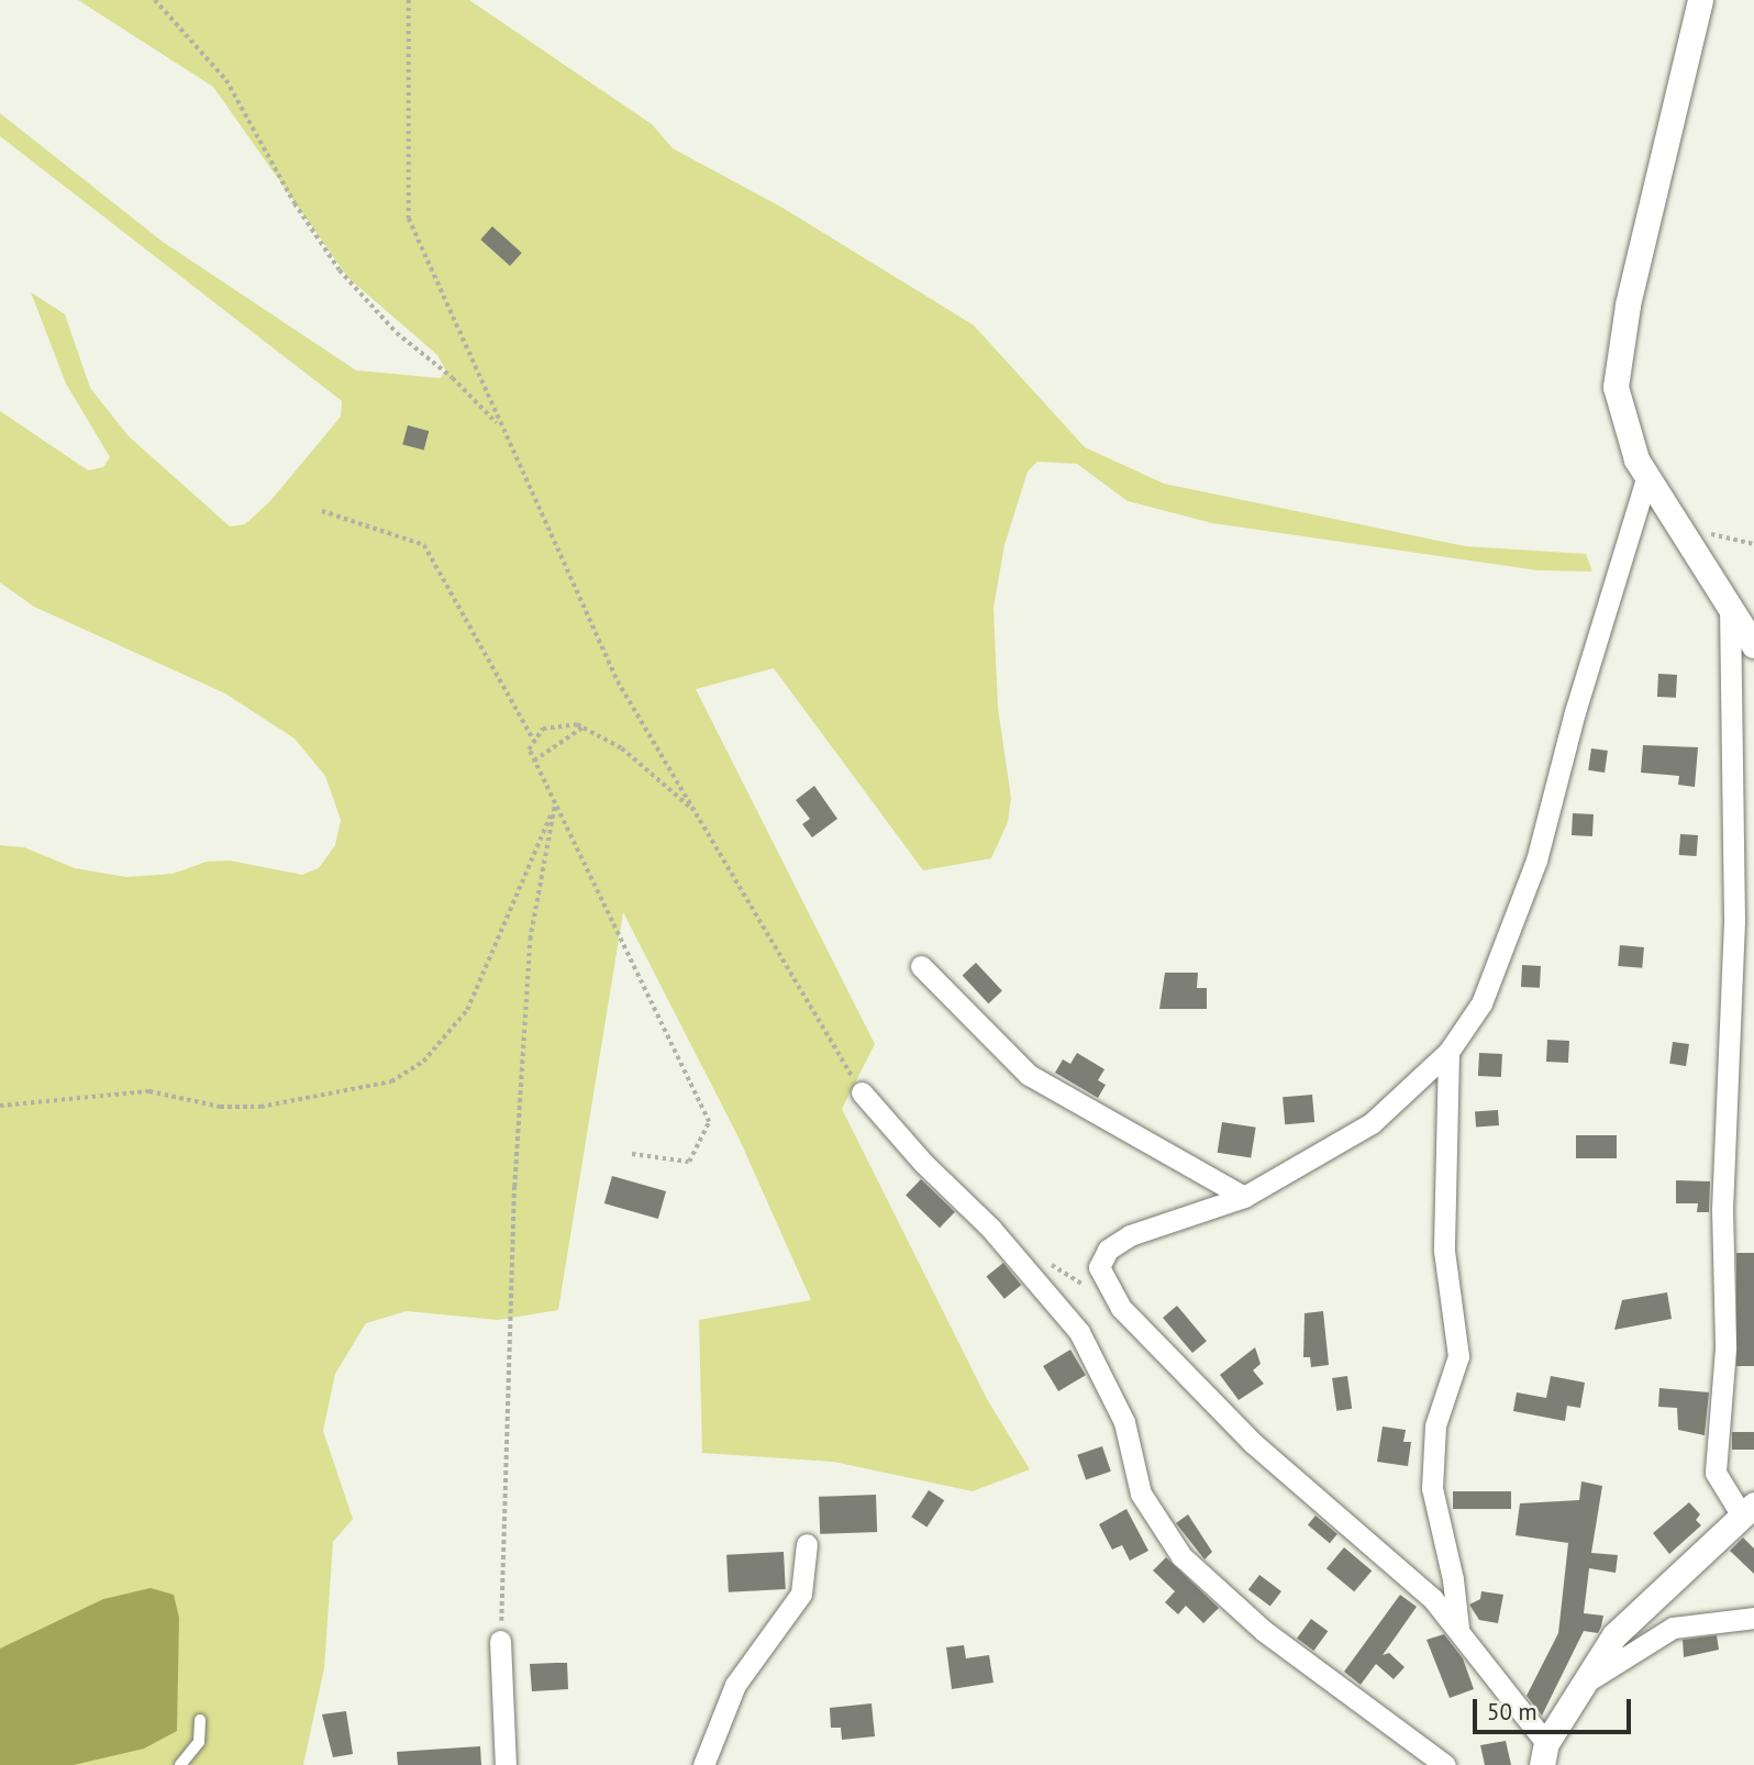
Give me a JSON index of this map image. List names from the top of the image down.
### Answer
{
  "scale_bar": "50 m"
}
